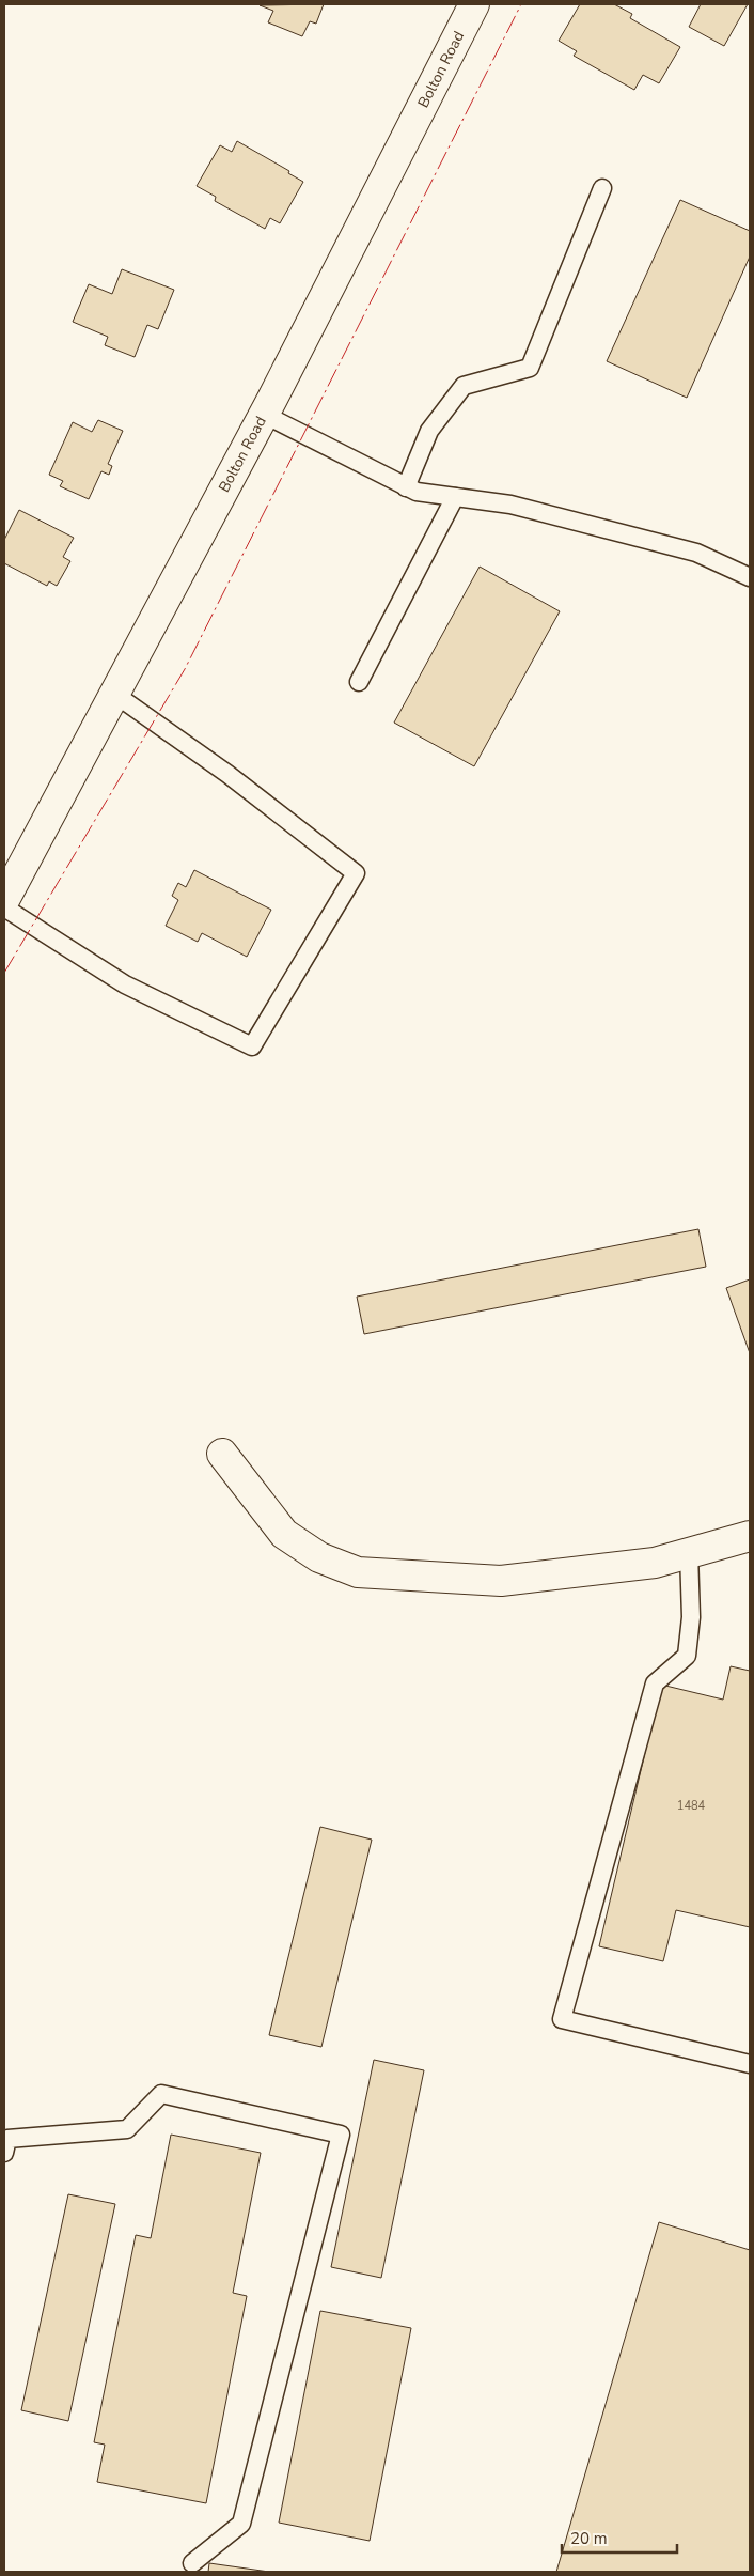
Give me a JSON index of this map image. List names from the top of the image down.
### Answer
{
  "streets": {
    "main road": ["Bolton Road"]
  },
  "house_numbers": ["1484"],
  "scale_bar": "20 m"
}
